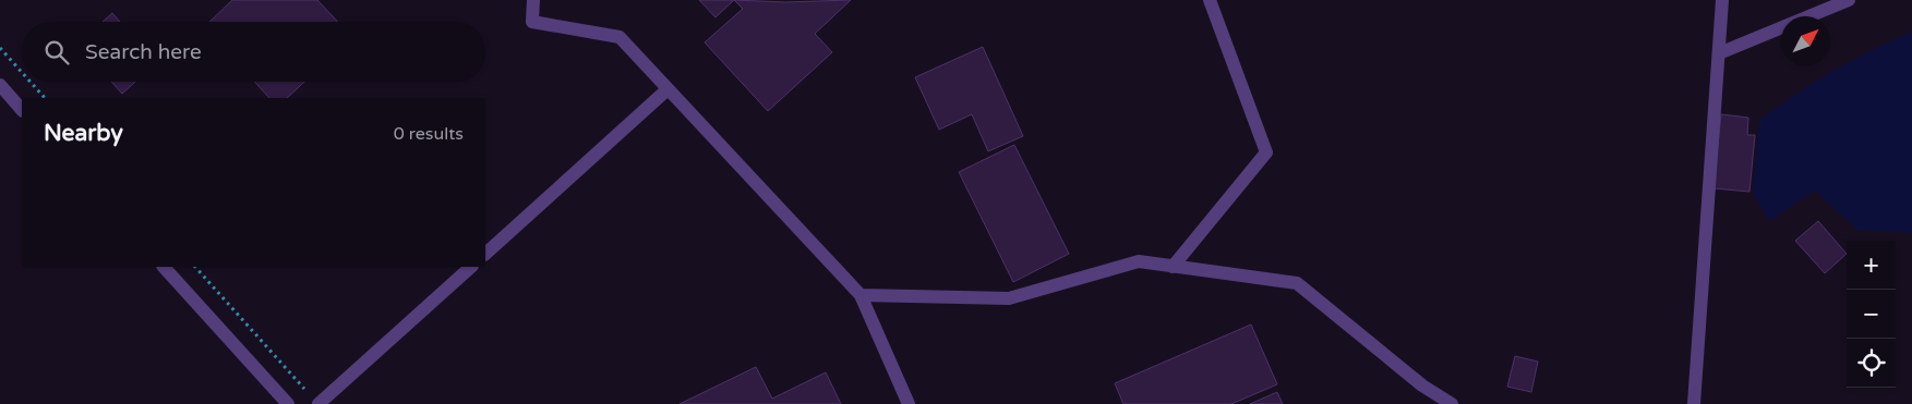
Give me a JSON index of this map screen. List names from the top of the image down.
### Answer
{
  "north": "top right",
  "page": {
    "search": "Search here",
    "heading": ["Nearby", "0 results"],
    "map_buttons": ["+", "−"]
  }
}
